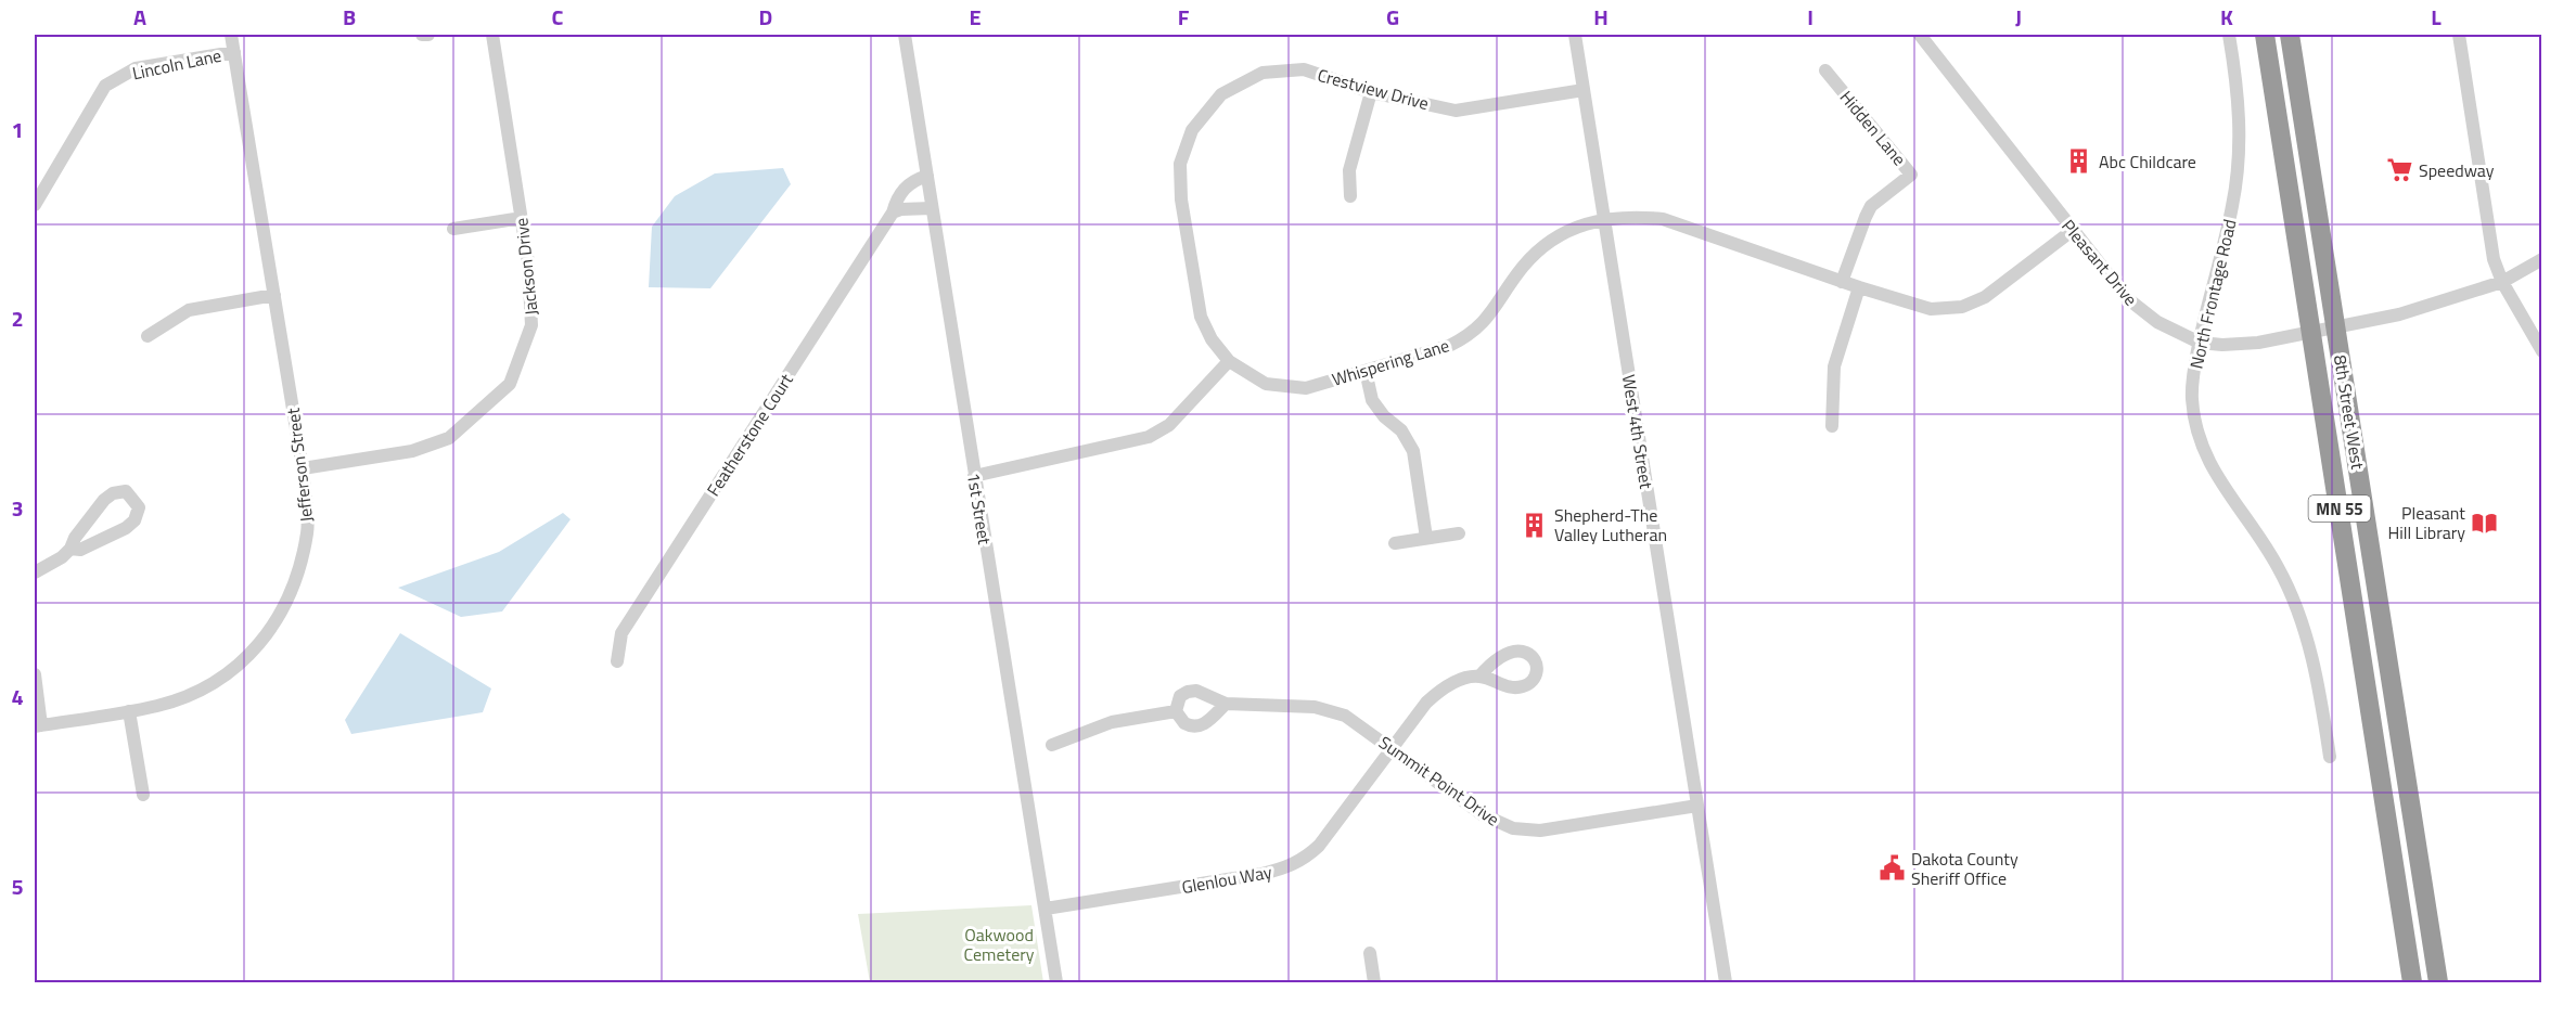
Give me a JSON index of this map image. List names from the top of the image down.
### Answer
{
  "streets": {
    "highway": ["8th Street West", "MN 55"],
    "street": [
      "Lincoln Lane",
      "Crestview Drive",
      "Hidden Lane",
      "Pleasant Drive",
      "Jackson Drive",
      "North Frontage Road",
      "Whispering Lane",
      "West 4th Street",
      "Featherstone Court",
      "Jefferson Street",
      "1st Street",
      "Summit Point Drive",
      "Glenlou Way"
    ]
  },
  "crossings": [
    ["Lincoln Lane", "Jefferson Street"],
    ["Crestview Drive", "Whispering Lane"],
    ["Crestview Drive", "West 4th Street"],
    ["Hidden Lane", "Whispering Lane"],
    ["Pleasant Drive", "North Frontage Road"],
    ["Pleasant Drive", "Whispering Lane"],
    ["Pleasant Drive", "8th Street West"],
    ["Jackson Drive", "Jefferson Street"],
    ["Whispering Lane", "West 4th Street"],
    ["West 4th Street", "Summit Point Drive"],
    ["Featherstone Court", "1st Street"],
    ["1st Street", "Glenlou Way"],
    ["Summit Point Drive", "Glenlou Way"]
  ],
  "parks": ["Oakwood Cemetery"],
  "places": {
    "building": ["Abc Childcare", "Shepherd-The Valley Lutheran"],
    "supermarket": ["Speedway"],
    "library": ["Pleasant Hill Library"],
    "public building": ["Dakota County Sheriff Office"]
  },
  "grid": {
    "columns": [
      "A",
      "B",
      "C",
      "D",
      "E",
      "F",
      "G",
      "H",
      "I",
      "J",
      "K",
      "L"
    ],
    "rows": [
      "1",
      "2",
      "3",
      "4",
      "5"
    ]
  }
}
